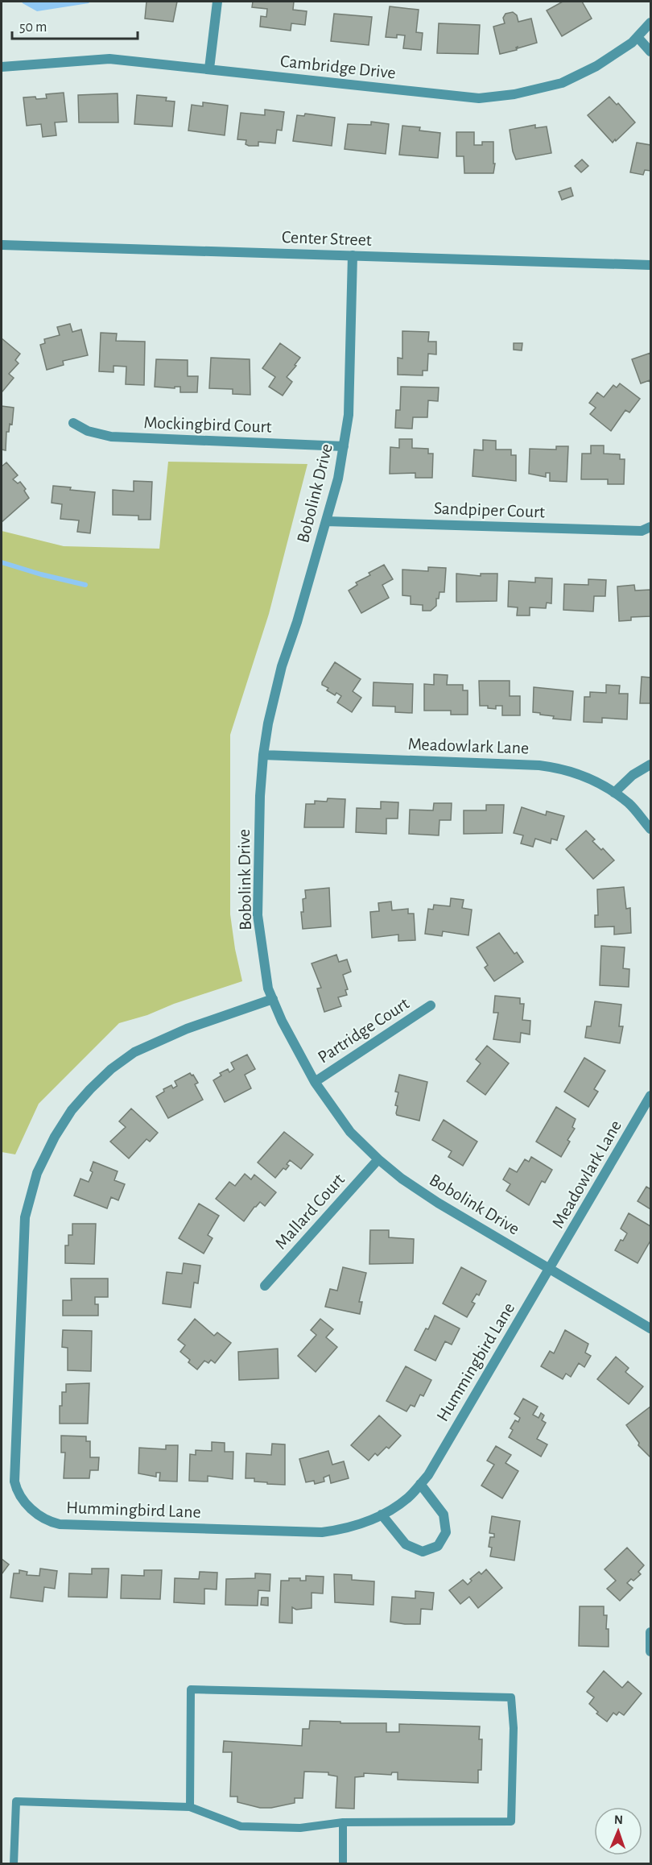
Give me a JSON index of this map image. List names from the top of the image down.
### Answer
{
  "streets": {
    "street": [
      "Cambridge Drive",
      "Center Street",
      "Mockingbird Court",
      "Bobolink Drive",
      "Sandpiper Court",
      "Meadowlark Lane",
      "Partridge Court",
      "Mallard Court",
      "Hummingbird Lane"
    ]
  },
  "crossings": [
    ["Center Street", "Bobolink Drive"],
    ["Mockingbird Court", "Bobolink Drive"],
    ["Bobolink Drive", "Sandpiper Court"],
    ["Bobolink Drive", "Meadowlark Lane"],
    ["Bobolink Drive", "Partridge Court"],
    ["Bobolink Drive", "Mallard Court"],
    ["Bobolink Drive", "Hummingbird Lane"],
    ["Meadowlark Lane", "Hummingbird Lane"]
  ],
  "scale_bar": "50 m",
  "north": "top"
}
